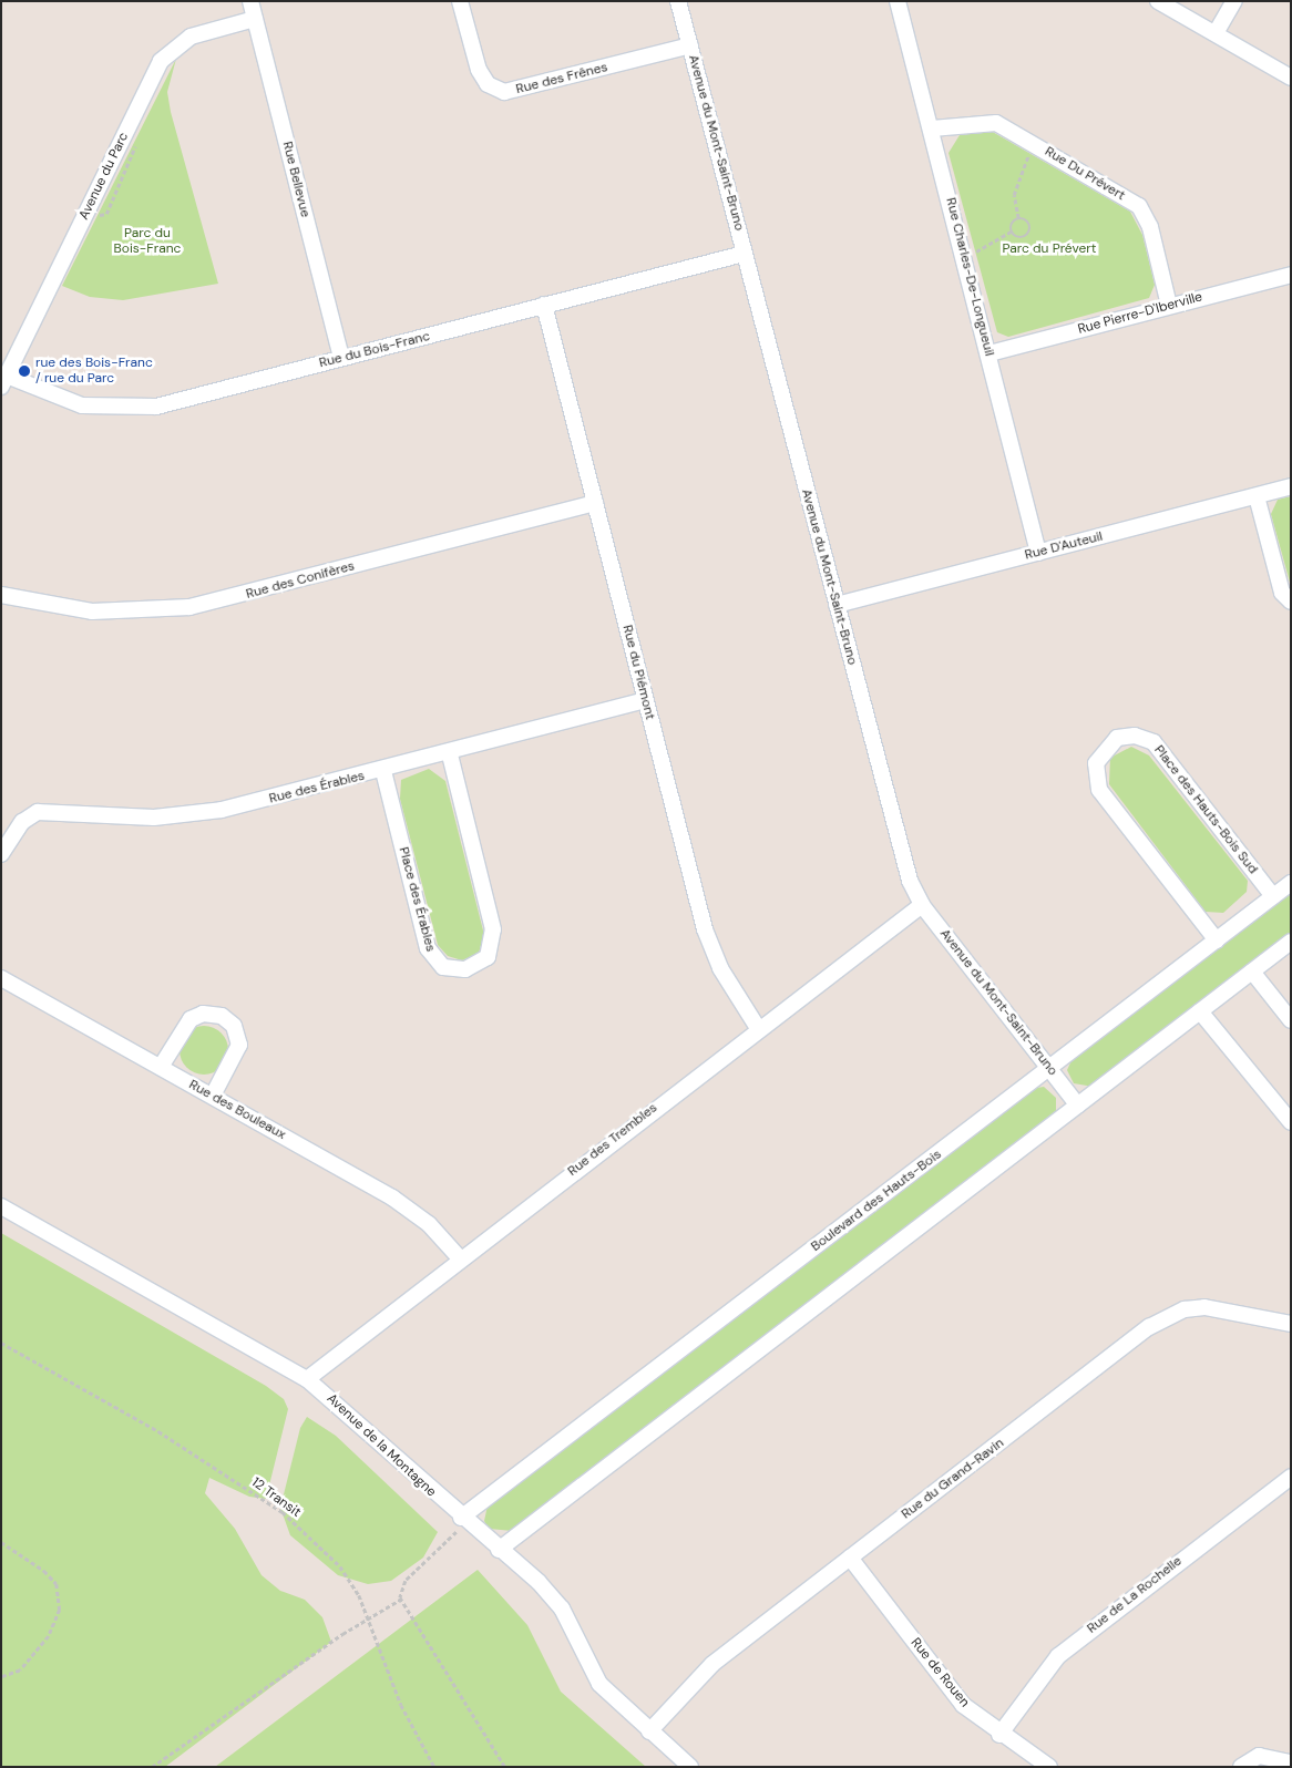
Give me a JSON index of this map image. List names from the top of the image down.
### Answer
{
  "streets": {
    "street": [
      "Rue des Frênes",
      "Avenue du Mont-Saint-Bruno",
      "Rue Du Prévert",
      "Avenue du Parc",
      "Rue Bellevue",
      "Rue Charles-De-Longueuil",
      "Rue Pierre-D'Iberville",
      "Rue du Bois-Franc",
      "Rue D'Auteuil",
      "Rue des Conifères",
      "Rue du Piémont",
      "Rue des Érables",
      "Place des Hauts-Bois Sud",
      "Place des Érables",
      "Rue des Bouleaux",
      "Rue des Trembles",
      "Boulevard des Hauts-Bois",
      "Avenue de la Montagne",
      "Rue du Grand-Ravin",
      "Rue de La Rochelle",
      "Rue de Rouen"
    ],
    "path": ["12 Transit"]
  },
  "crossings": [
    ["Rue des Frênes", "Avenue du Mont-Saint-Bruno"],
    ["Avenue du Mont-Saint-Bruno", "Rue du Bois-Franc"],
    ["Avenue du Mont-Saint-Bruno", "Rue D'Auteuil"],
    ["Avenue du Mont-Saint-Bruno", "Rue des Trembles"],
    ["Avenue du Mont-Saint-Bruno", "Boulevard des Hauts-Bois"],
    ["Rue Du Prévert", "Rue Charles-De-Longueuil"],
    ["Rue Du Prévert", "Rue Pierre-D'Iberville"],
    ["Avenue du Parc", "Rue Bellevue"],
    ["Avenue du Parc", "Rue du Bois-Franc"],
    ["Rue Bellevue", "Rue du Bois-Franc"],
    ["Rue Charles-De-Longueuil", "Rue Pierre-D'Iberville"],
    ["Rue Charles-De-Longueuil", "Rue D'Auteuil"],
    ["Rue du Bois-Franc", "Rue du Piémont"],
    ["Rue des Conifères", "Rue du Piémont"],
    ["Rue du Piémont", "Rue des Érables"],
    ["Rue du Piémont", "Rue des Trembles"],
    ["Rue des Érables", "Place des Érables"],
    ["Place des Hauts-Bois Sud", "Boulevard des Hauts-Bois"],
    ["Rue des Bouleaux", "Rue des Trembles"],
    ["Rue des Trembles", "Avenue de la Montagne"],
    ["Boulevard des Hauts-Bois", "Avenue de la Montagne"],
    ["Avenue de la Montagne", "Rue du Grand-Ravin"],
    ["Rue du Grand-Ravin", "Rue de Rouen"],
    ["Rue de La Rochelle", "Rue de Rouen"]
  ],
  "parks": ["Parc du Bois-Franc", "Parc du Prévert"],
  "places": ["rue des Bois-Franc / rue du Parc"]
}
